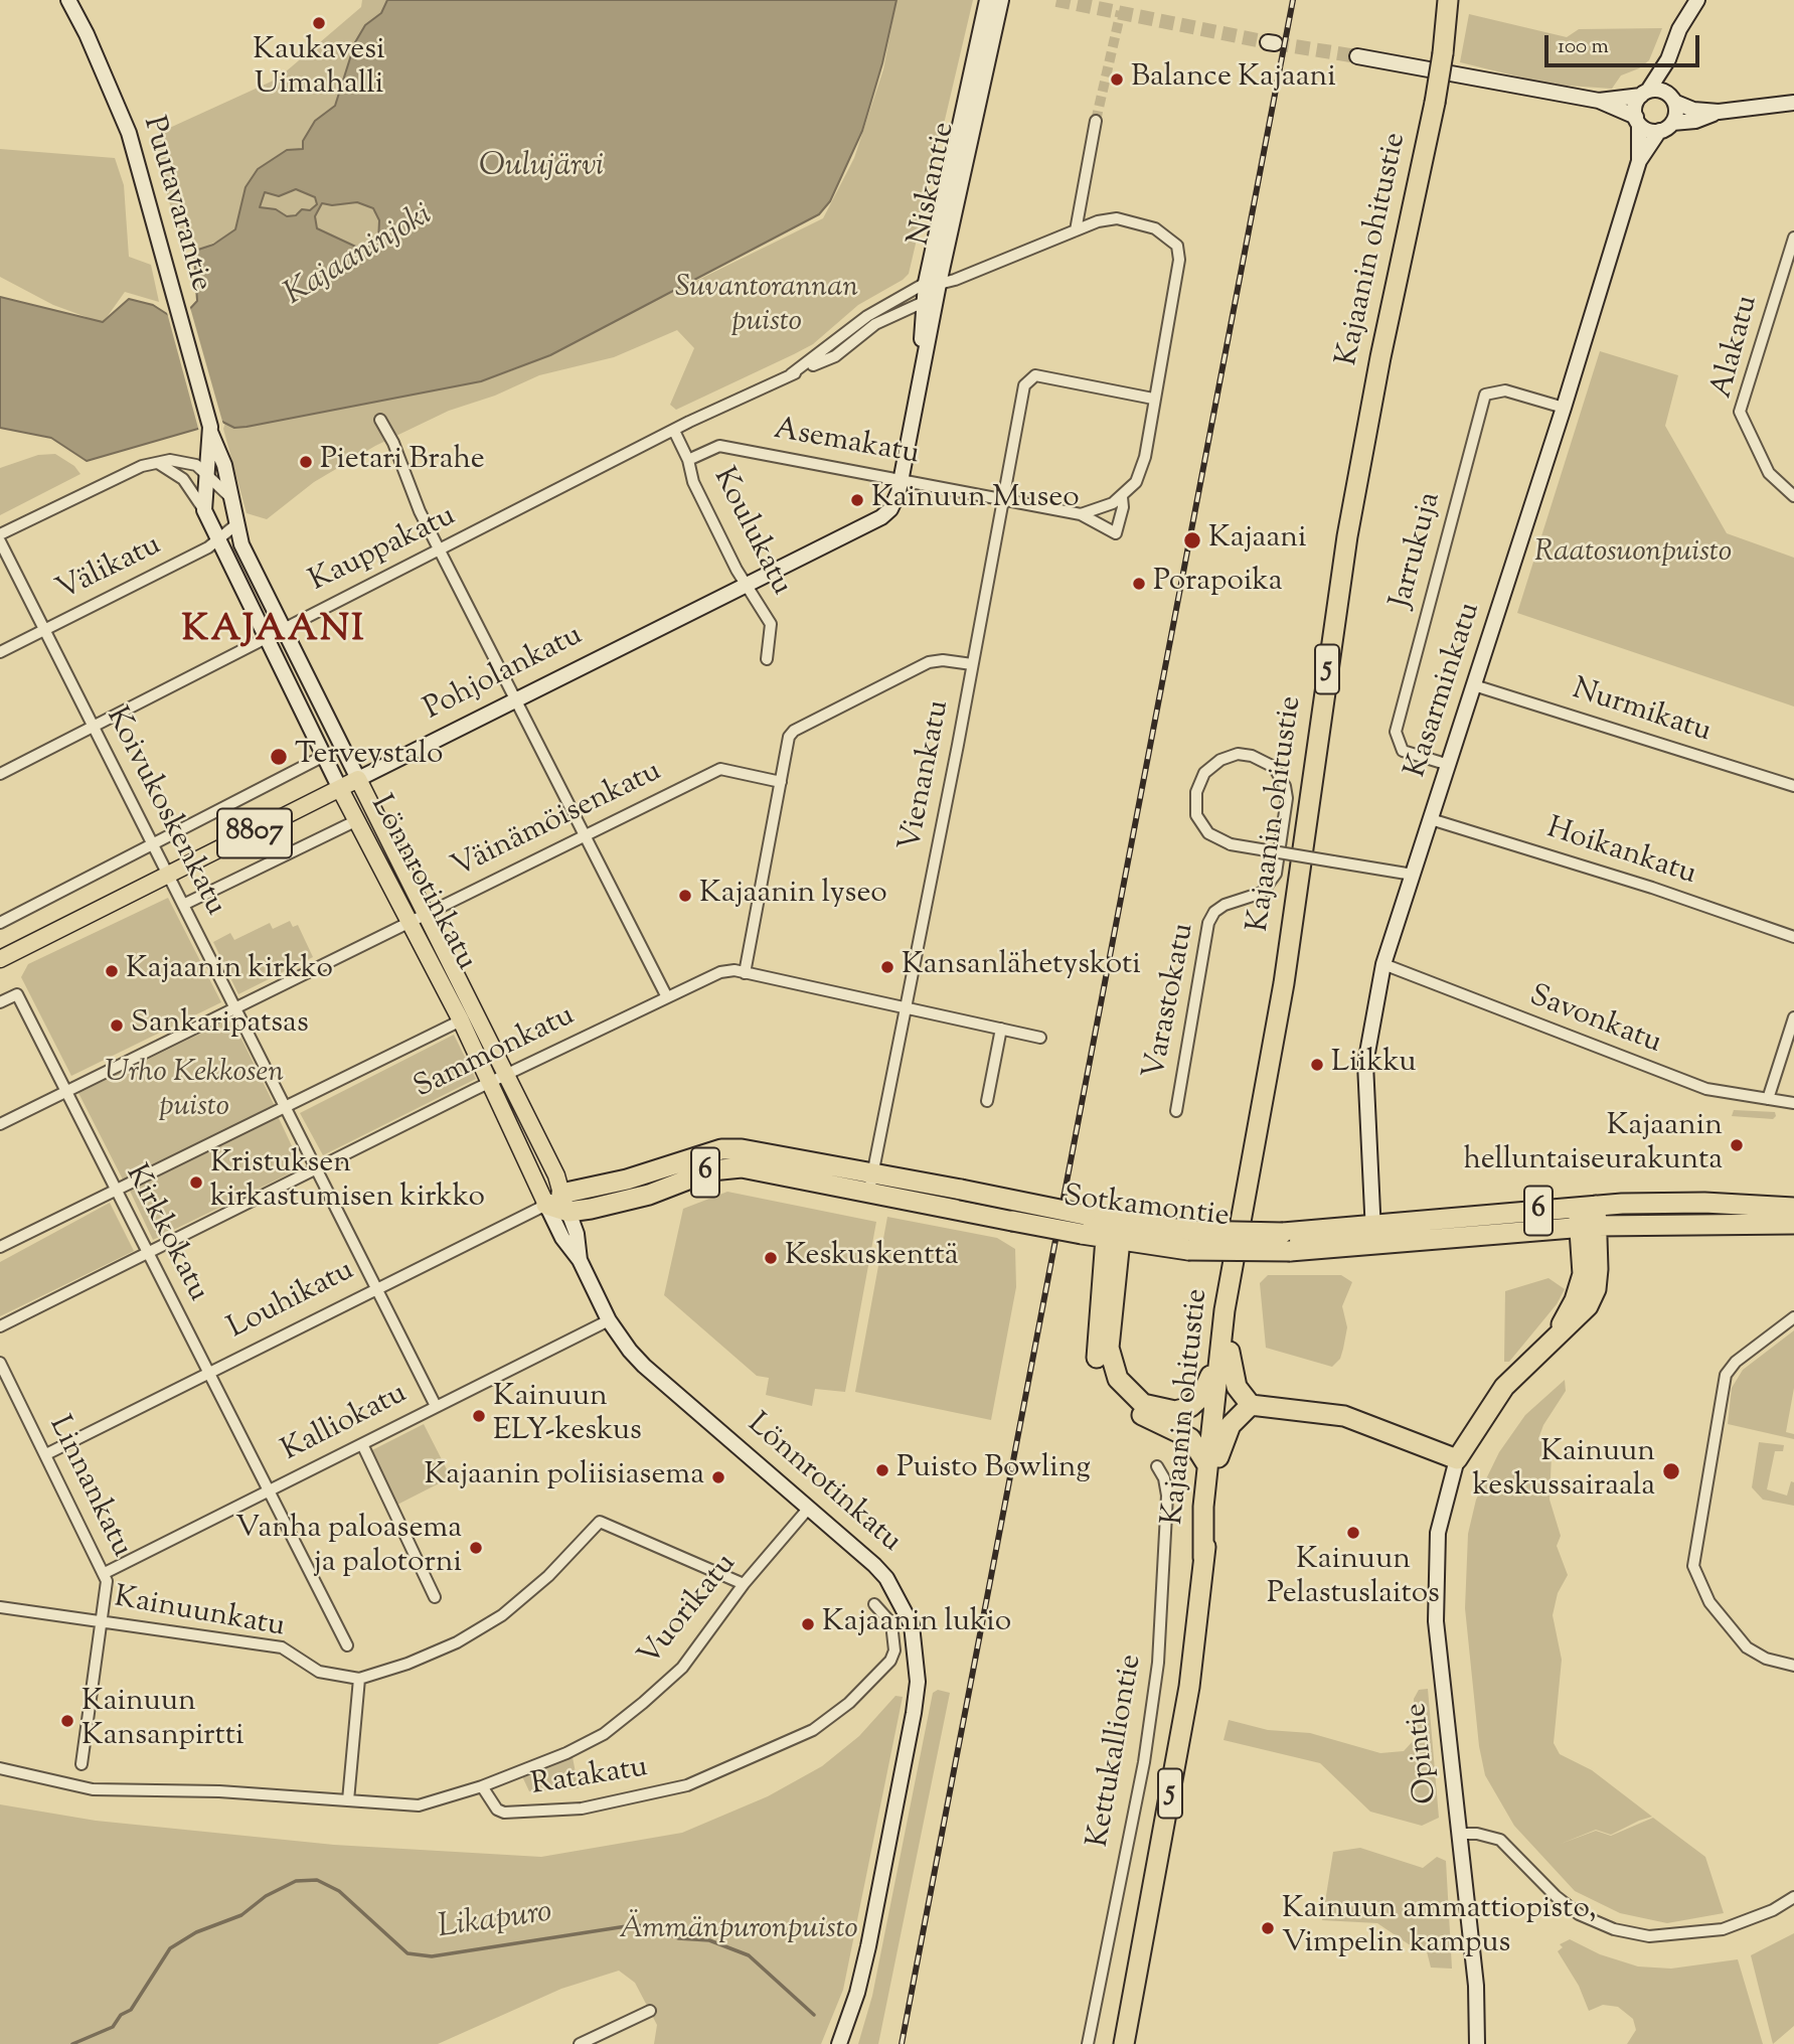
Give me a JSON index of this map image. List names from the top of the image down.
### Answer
{
  "streets": {
    "highway": [
      "Kajaanin ohitustie",
      "5",
      "6",
      "Sotkamontie"
    ],
    "main road": ["Pohjolankatu", "8807", "Lönnrotinkatu"],
    "street": [
      "Niskantie",
      "Puutavarantie",
      "Alakatu",
      "Asemakatu",
      "Koulukatu",
      "Kauppakatu",
      "Jarrukuja",
      "Välikatu",
      "Kasarminkatu",
      "Nurmikatu",
      "Vienankatu",
      "Koivukoskenkatu",
      "Väinämöisenkatu",
      "Hoikankatu",
      "Varastokatu",
      "Savonkatu",
      "Sammonkatu",
      "Kirkkokatu",
      "Louhikatu",
      "Kalliokatu",
      "Linnankatu",
      "Vuorikatu",
      "Kainuunkatu",
      "Kettukalliontie",
      "Opintie",
      "Ratakatu"
    ]
  },
  "crossings": [
    ["Niskantie", "Asemakatu"],
    ["Niskantie", "Kauppakatu"],
    ["Niskantie", "Pohjolankatu"],
    ["Puutavarantie", "Lönnrotinkatu"],
    ["Asemakatu", "Koulukatu"],
    ["Asemakatu", "Kauppakatu"],
    ["Asemakatu", "Pohjolankatu"],
    ["Asemakatu", "Vienankatu"],
    ["Koulukatu", "Kauppakatu"],
    ["Koulukatu", "Pohjolankatu"],
    ["Kauppakatu", "Koivukoskenkatu"],
    ["Kauppakatu", "Lönnrotinkatu"],
    ["Jarrukuja", "Kasarminkatu"],
    ["Välikatu", "Koivukoskenkatu"],
    ["Välikatu", "Lönnrotinkatu"],
    ["Pohjolankatu", "Koivukoskenkatu"],
    ["Pohjolankatu", "Lönnrotinkatu"],
    ["Kasarminkatu", "Nurmikatu"],
    ["Kasarminkatu", "Hoikankatu"],
    ["Kasarminkatu", "Varastokatu"],
    ["Kasarminkatu", "Savonkatu"],
    ["Kasarminkatu", "Sotkamontie"],
    ["Vienankatu", "Sammonkatu"],
    ["Vienankatu", "Sotkamontie"],
    ["Koivukoskenkatu", "Väinämöisenkatu"],
    ["Koivukoskenkatu", "Sammonkatu"],
    ["Koivukoskenkatu", "Louhikatu"],
    ["Koivukoskenkatu", "Kalliokatu"],
    ["Väinämöisenkatu", "Lönnrotinkatu"],
    ["Väinämöisenkatu", "Kirkkokatu"],
    ["Lönnrotinkatu", "Sammonkatu"],
    ["Lönnrotinkatu", "Sotkamontie"],
    ["Lönnrotinkatu", "Louhikatu"],
    ["Lönnrotinkatu", "Kalliokatu"],
    ["Lönnrotinkatu", "Vuorikatu"],
    ["Sammonkatu", "Kirkkokatu"],
    ["Sotkamontie", "Louhikatu"],
    ["Kirkkokatu", "Louhikatu"],
    ["Kirkkokatu", "Kalliokatu"],
    ["Louhikatu", "Linnankatu"],
    ["Kalliokatu", "Linnankatu"],
    ["Linnankatu", "Kainuunkatu"],
    ["Vuorikatu", "Kainuunkatu"],
    ["Vuorikatu", "Ratakatu"]
  ],
  "districts": ["KAJAANI"],
  "water": ["Oulujärvi", "Kajaaninjoki", "Likapuro"],
  "parks": [
    "Suvantorannan puisto",
    "Raatosuonpuisto",
    "Urho Kekkosen puisto",
    "Ämmänpuronpuisto"
  ],
  "places": [
    "Kaukavesi Uimahalli",
    "Balance Kajaani",
    "Pietari Brahe",
    "Kainuun Museo",
    "Kajaani",
    "Porapoika",
    "Terveystalo",
    "Kajaanin lyseo",
    "Kansanlähetyskoti",
    "Kajaanin kirkko",
    "Sankaripatsas",
    "Liikku",
    "Kajaanin helluntaiseurakunta",
    "Kristuksen kirkastumisen kirkko",
    "Keskuskenttä",
    "Kainuun ELY-keskus",
    "Puisto Bowling",
    "Kainuun keskussairaala",
    "Kajaanin poliisiasema",
    "Kainuun Pelastuslaitos",
    "Vanha paloasema ja palotorni",
    "Kajaanin lukio",
    "Kainuun Kansanpirtti",
    "Kainuun ammattiopisto, Vimpelin kampus"
  ],
  "scale_bar": "100 m"
}
